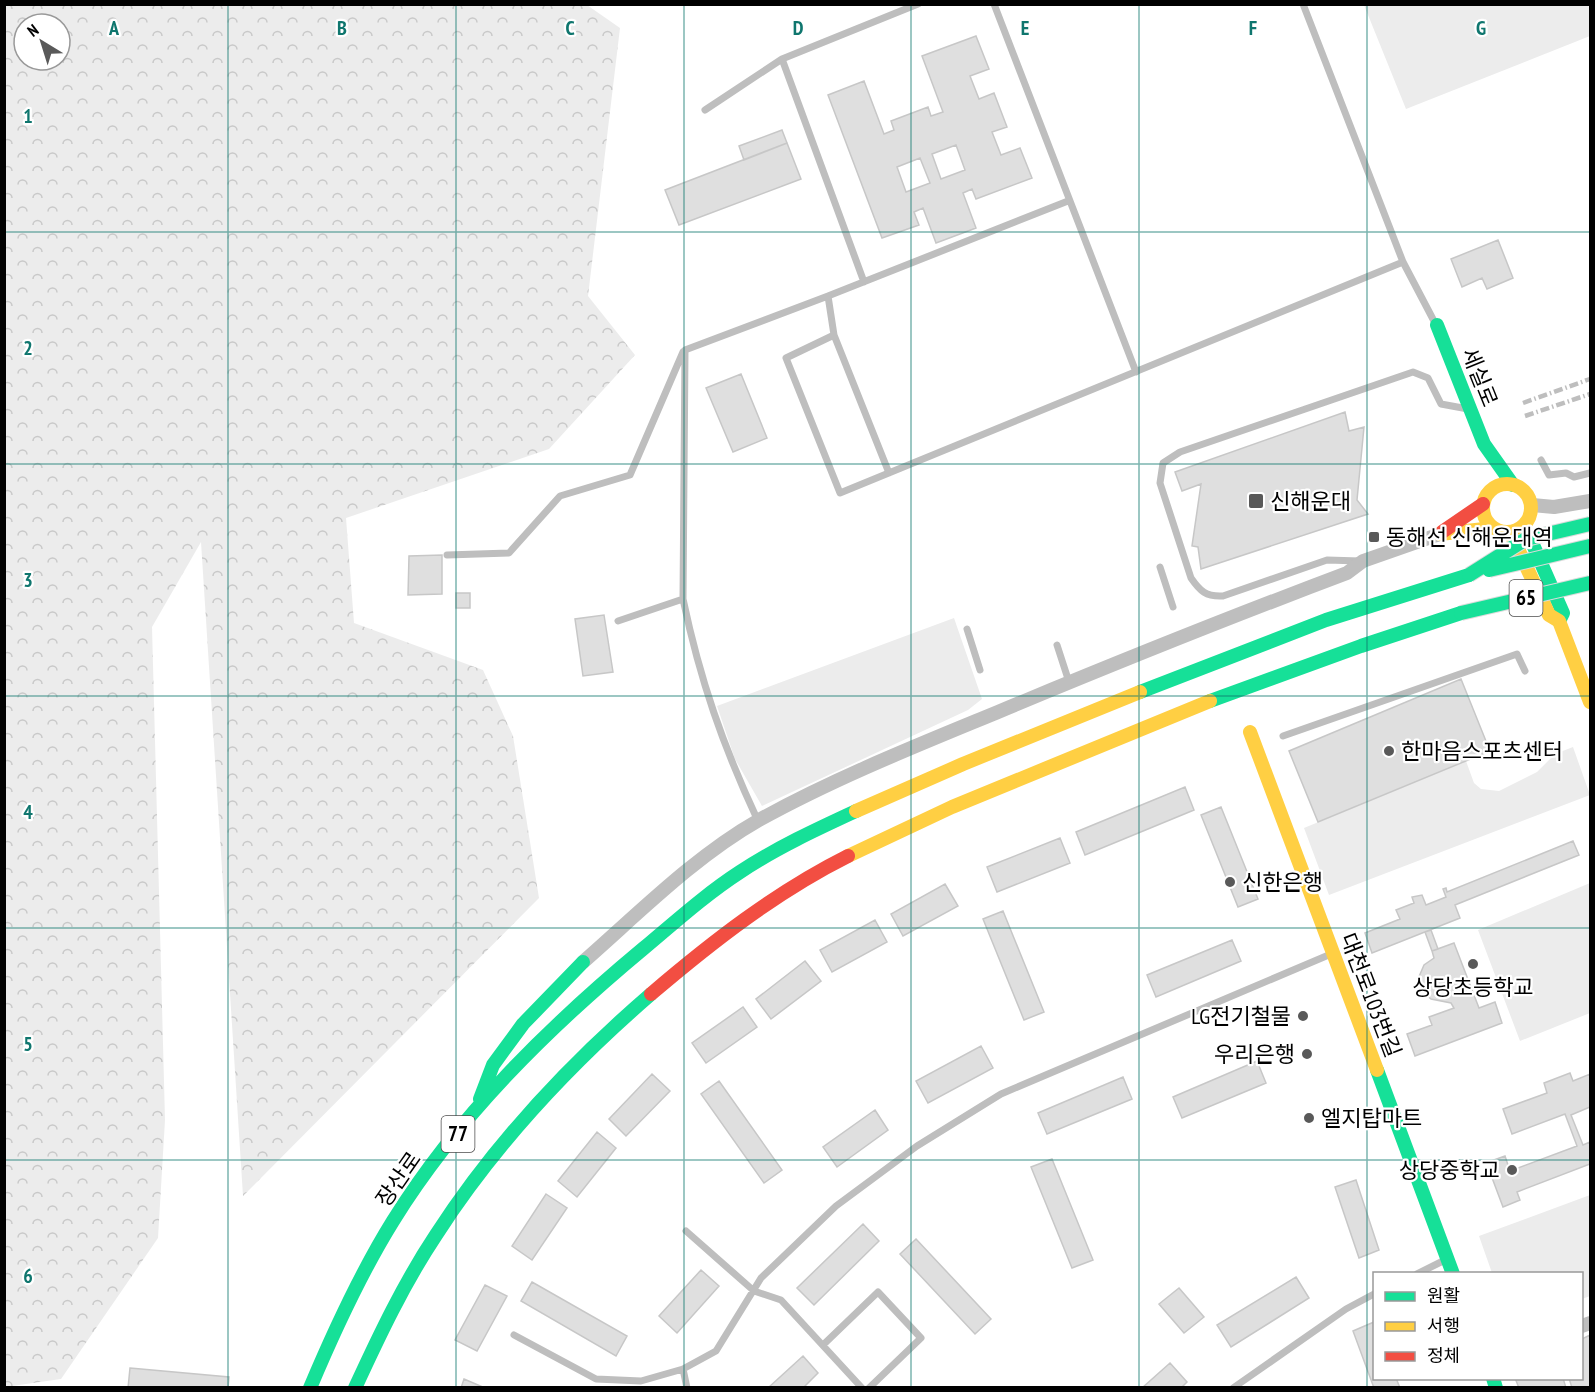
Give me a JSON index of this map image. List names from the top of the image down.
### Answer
{
  "streets": {
    "main road": [
      "세실로",
      "65",
      "대천로103번길",
      "77",
      "장산로"
    ]
  },
  "crossings": [
    ["65", "77"],
    ["65", "장산로"]
  ],
  "places": {
    "transit": ["신해운대", "동해선 신해운대역"],
    "other": [
      "한마음스포츠센터",
      "신한은행",
      "상당초등학교",
      "LG전기철물",
      "우리은행",
      "엘지탑마트",
      "상당중학교"
    ]
  },
  "legend": ["원활", "서행", "정체"],
  "north": "top left",
  "grid": {
    "columns": [
      "A",
      "B",
      "C",
      "D",
      "E",
      "F",
      "G"
    ],
    "rows": [
      "1",
      "2",
      "3",
      "4",
      "5",
      "6"
    ]
  }
}
